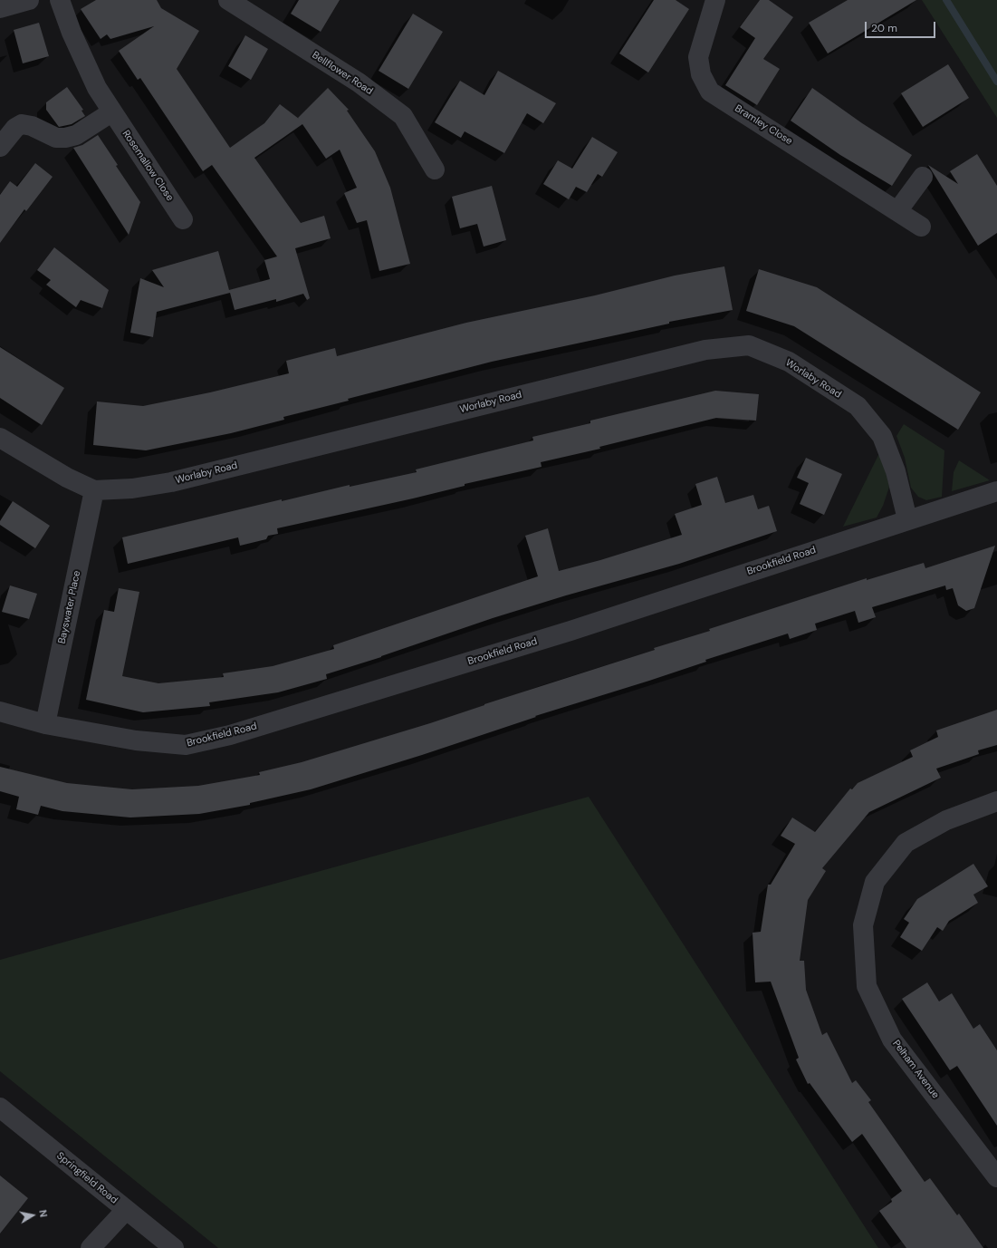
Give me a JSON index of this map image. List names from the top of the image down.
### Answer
{
  "streets": {
    "street": [
      "Bellflower Road",
      "Bramley Close",
      "Rosemallow Close",
      "Worlaby Road",
      "Brookfield Road",
      "Bayswater Place",
      "Pelham Avenue",
      "Springfield Road"
    ]
  },
  "crossings": [
    ["Worlaby Road", "Brookfield Road"],
    ["Worlaby Road", "Bayswater Place"],
    ["Brookfield Road", "Bayswater Place"]
  ],
  "scale_bar": "20 m",
  "north": "right"
}
